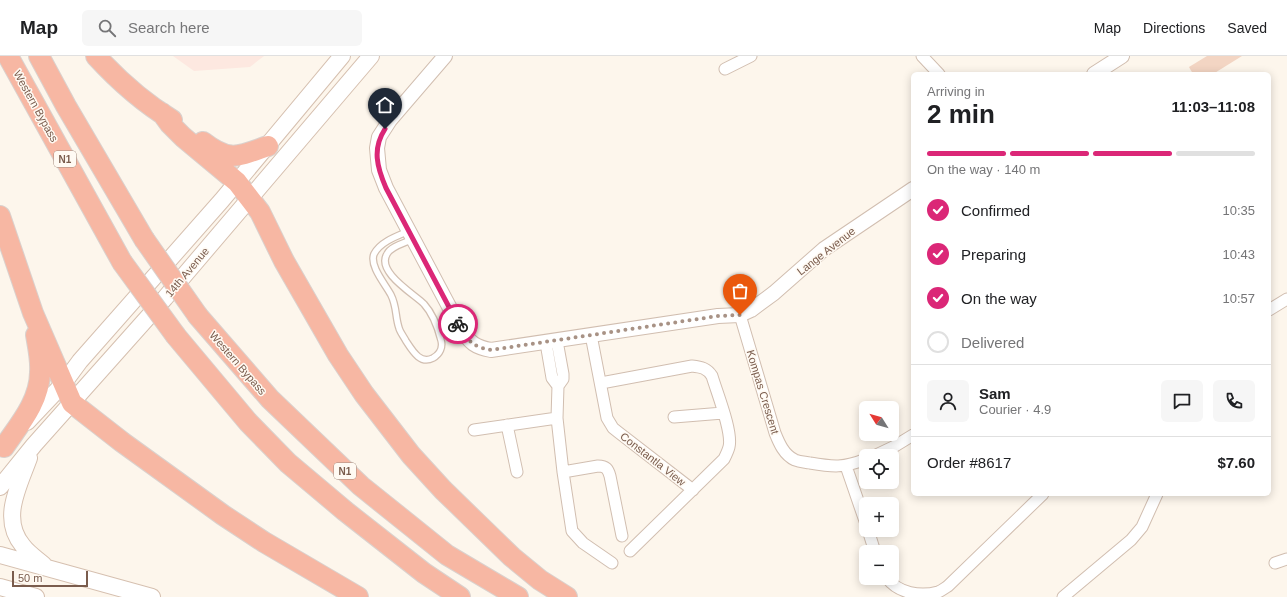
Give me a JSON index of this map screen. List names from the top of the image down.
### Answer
{
  "streets": {
    "highway": ["Western Bypass", "N1"],
    "main road": ["14th Avenue"],
    "street": ["Lange Avenue", "Kompas Crescent", "Constantla View"]
  },
  "crossings": [
    ["Lange Avenue", "Kompas Crescent"]
  ],
  "scale_bar": "50 m",
  "north": "top left",
  "page": {
    "header": "Map",
    "search": "Search here",
    "nav": ["Map", "Directions", "Saved"],
    "heading": ["2 min", "Arriving in", "11:03–11:08"],
    "panel": [
      "Sam",
      "Courier · 4.9",
      "Order #8617",
      "$7.60"
    ],
    "bar": "On the way · 140 m",
    "list": [
      ["Confirmed", "10:35"],
      ["Preparing", "10:43"],
      ["On the way", "10:57"],
      "Delivered"
    ],
    "map_buttons": ["+", "−"],
    "scale": "50 m"
  }
}
